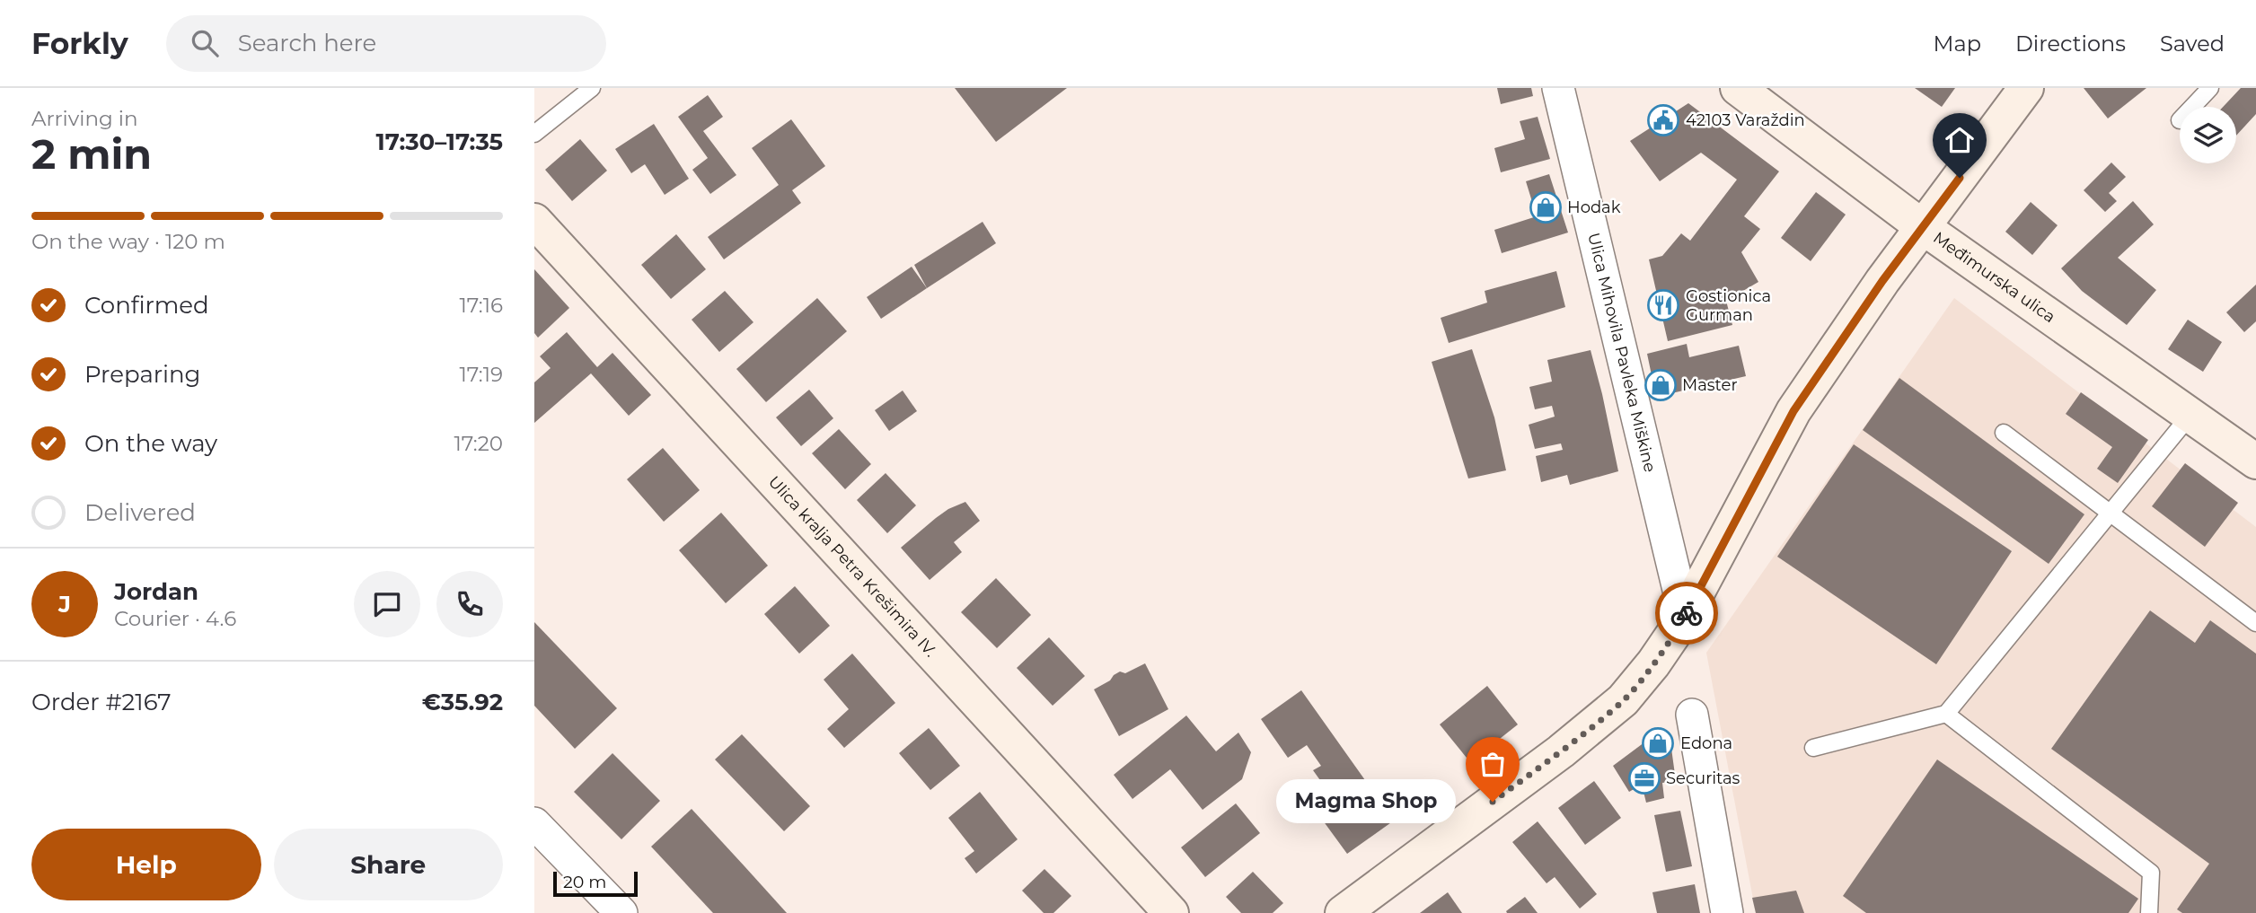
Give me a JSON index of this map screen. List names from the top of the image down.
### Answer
{
  "streets": {
    "main road": ["Međimurska ulica", "Ulica kralja Petra Krešimira IV."],
    "street": ["Ulica Mihovila Pavleka Miškine"]
  },
  "places": {
    "public building": ["42103 Varaždin"],
    "shop": ["Hodak", "Master", "Edona"],
    "restaurant": ["Gostionica Gurman"],
    "office": ["Securitas"],
    "other": ["Magma Shop"]
  },
  "scale_bar": "20 m",
  "page": {
    "header": "Forkly",
    "search": "Search here",
    "nav": ["Map", "Directions", "Saved"],
    "heading": ["2 min", "Arriving in", "17:30–17:35"],
    "panel": [
      "Jordan",
      "Courier · 4.6",
      "Order #2167",
      "€35.92"
    ],
    "bar": "On the way · 120 m",
    "list": [
      ["Confirmed", "17:16"],
      ["Preparing", "17:19"],
      ["On the way", "17:20"],
      "Delivered"
    ],
    "round": "J",
    "bubble": "Magma Shop",
    "buttons": ["Help", "Share"],
    "scale": "20 m"
  }
}
